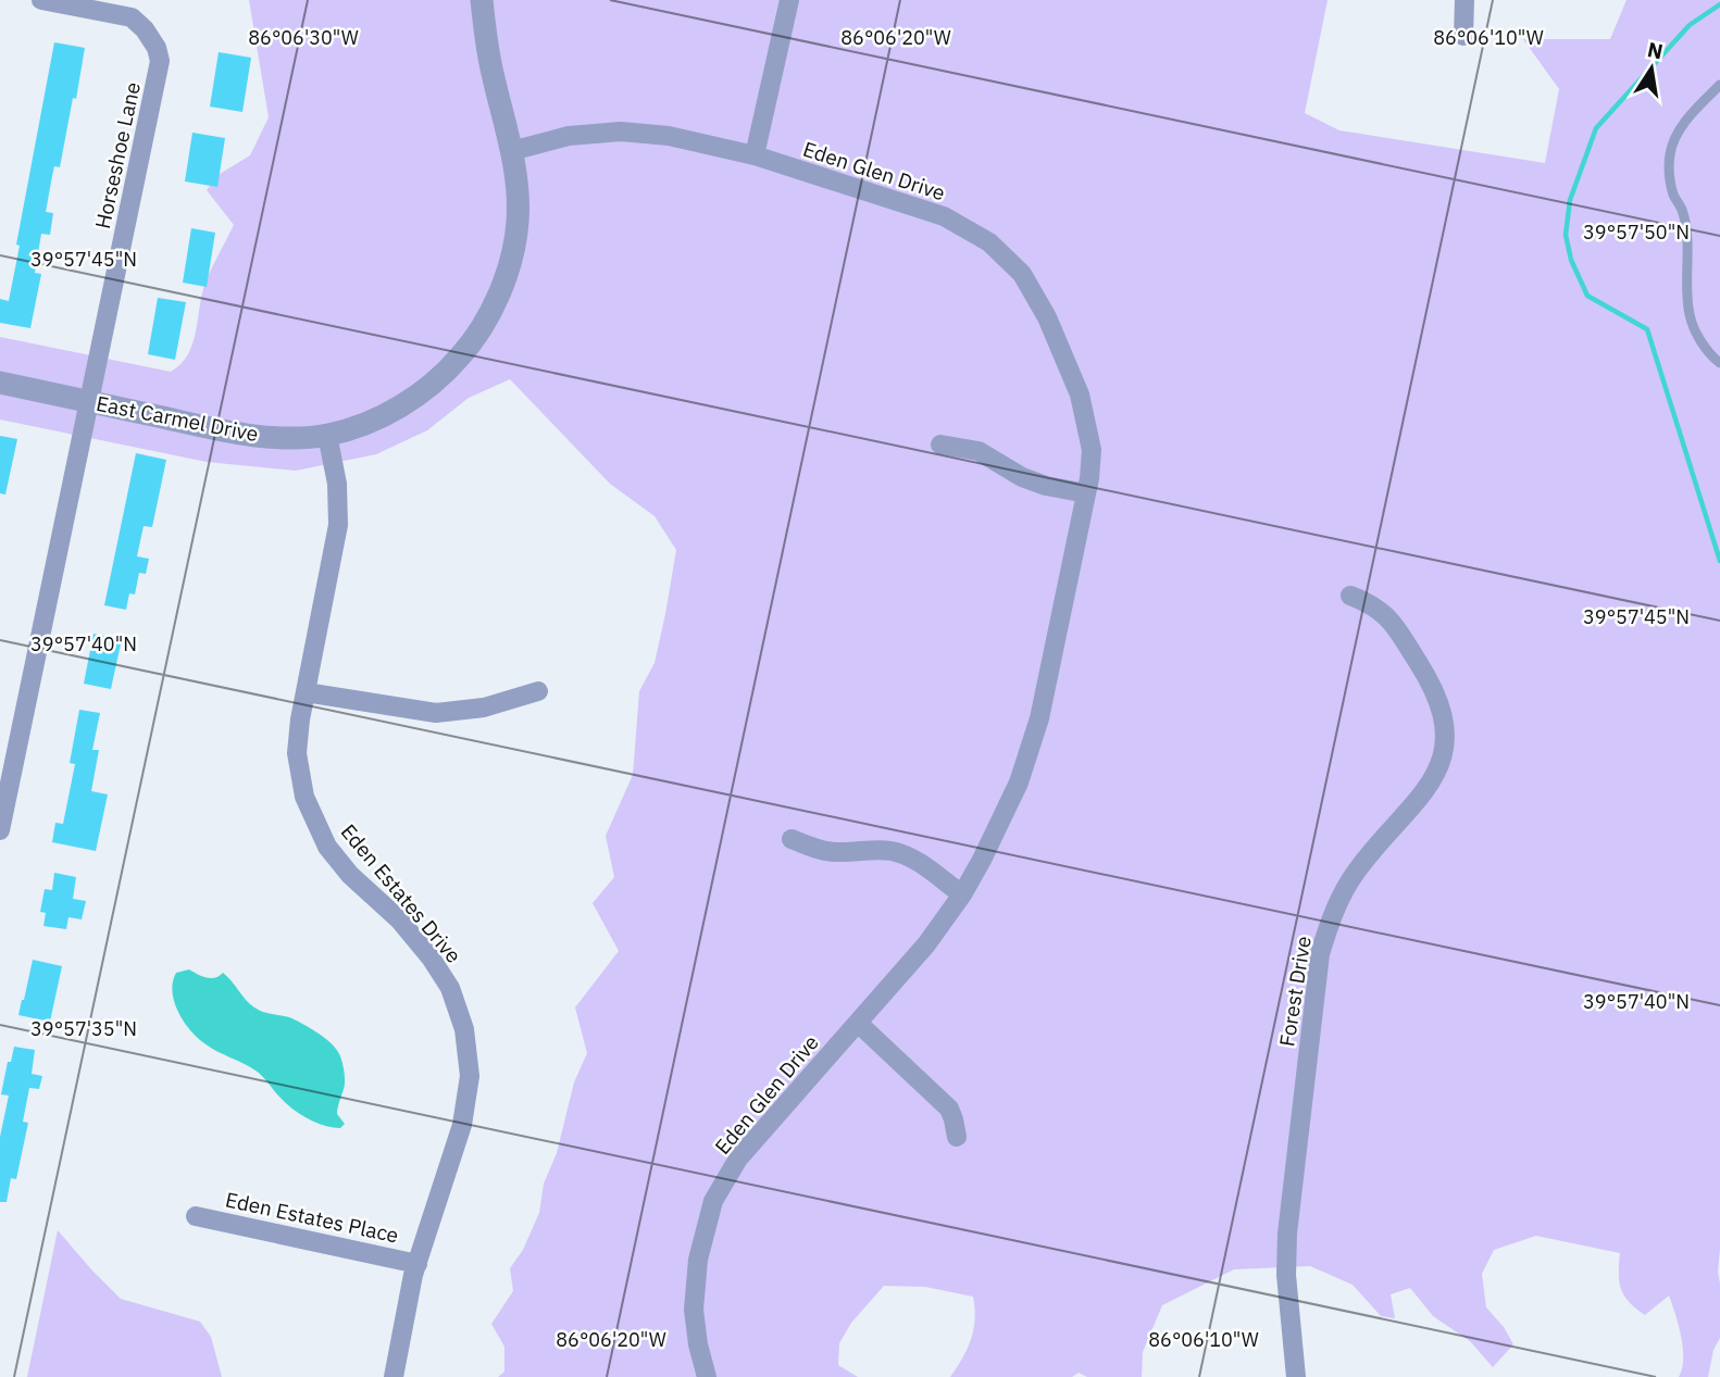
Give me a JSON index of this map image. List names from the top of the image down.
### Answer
{
  "streets": {
    "street": [
      "Horseshoe Lane",
      "Eden Glen Drive",
      "East Carmel Drive",
      "Eden Estates Drive",
      "Forest Drive",
      "Eden Estates Place"
    ]
  },
  "crossings": [
    ["Horseshoe Lane", "East Carmel Drive"],
    ["Eden Glen Drive", "East Carmel Drive"],
    ["East Carmel Drive", "Eden Estates Drive"],
    ["Eden Estates Drive", "Eden Estates Place"]
  ],
  "north": "top",
  "coordinates": [
    "86°06'30\"W",
    "86°06'20\"W",
    "86°06'10\"W",
    "39°57'50\"N",
    "39°57'45\"N",
    "39°57'40\"N",
    "39°57'35\"N"
  ]
}
